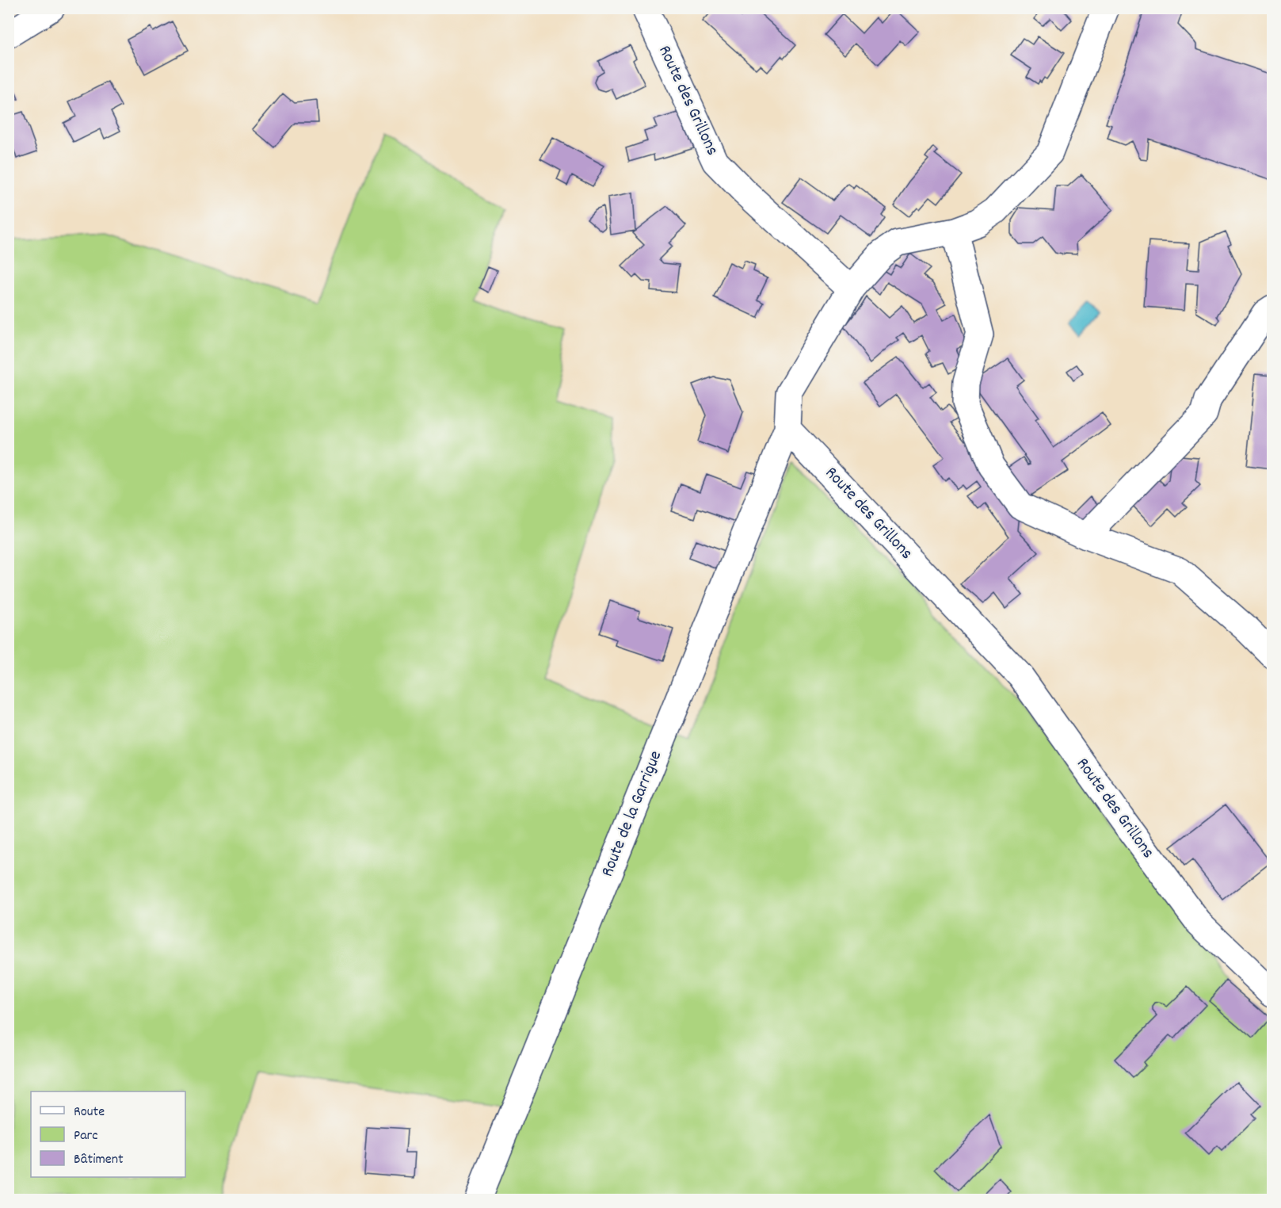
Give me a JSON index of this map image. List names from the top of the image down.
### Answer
{
  "streets": {
    "street": ["Route des Grillons", "Route de la Garrigue"]
  },
  "crossings": [
    ["Route des Grillons", "Route de la Garrigue"]
  ],
  "legend": ["Route", "Parc", "Bâtiment"]
}
